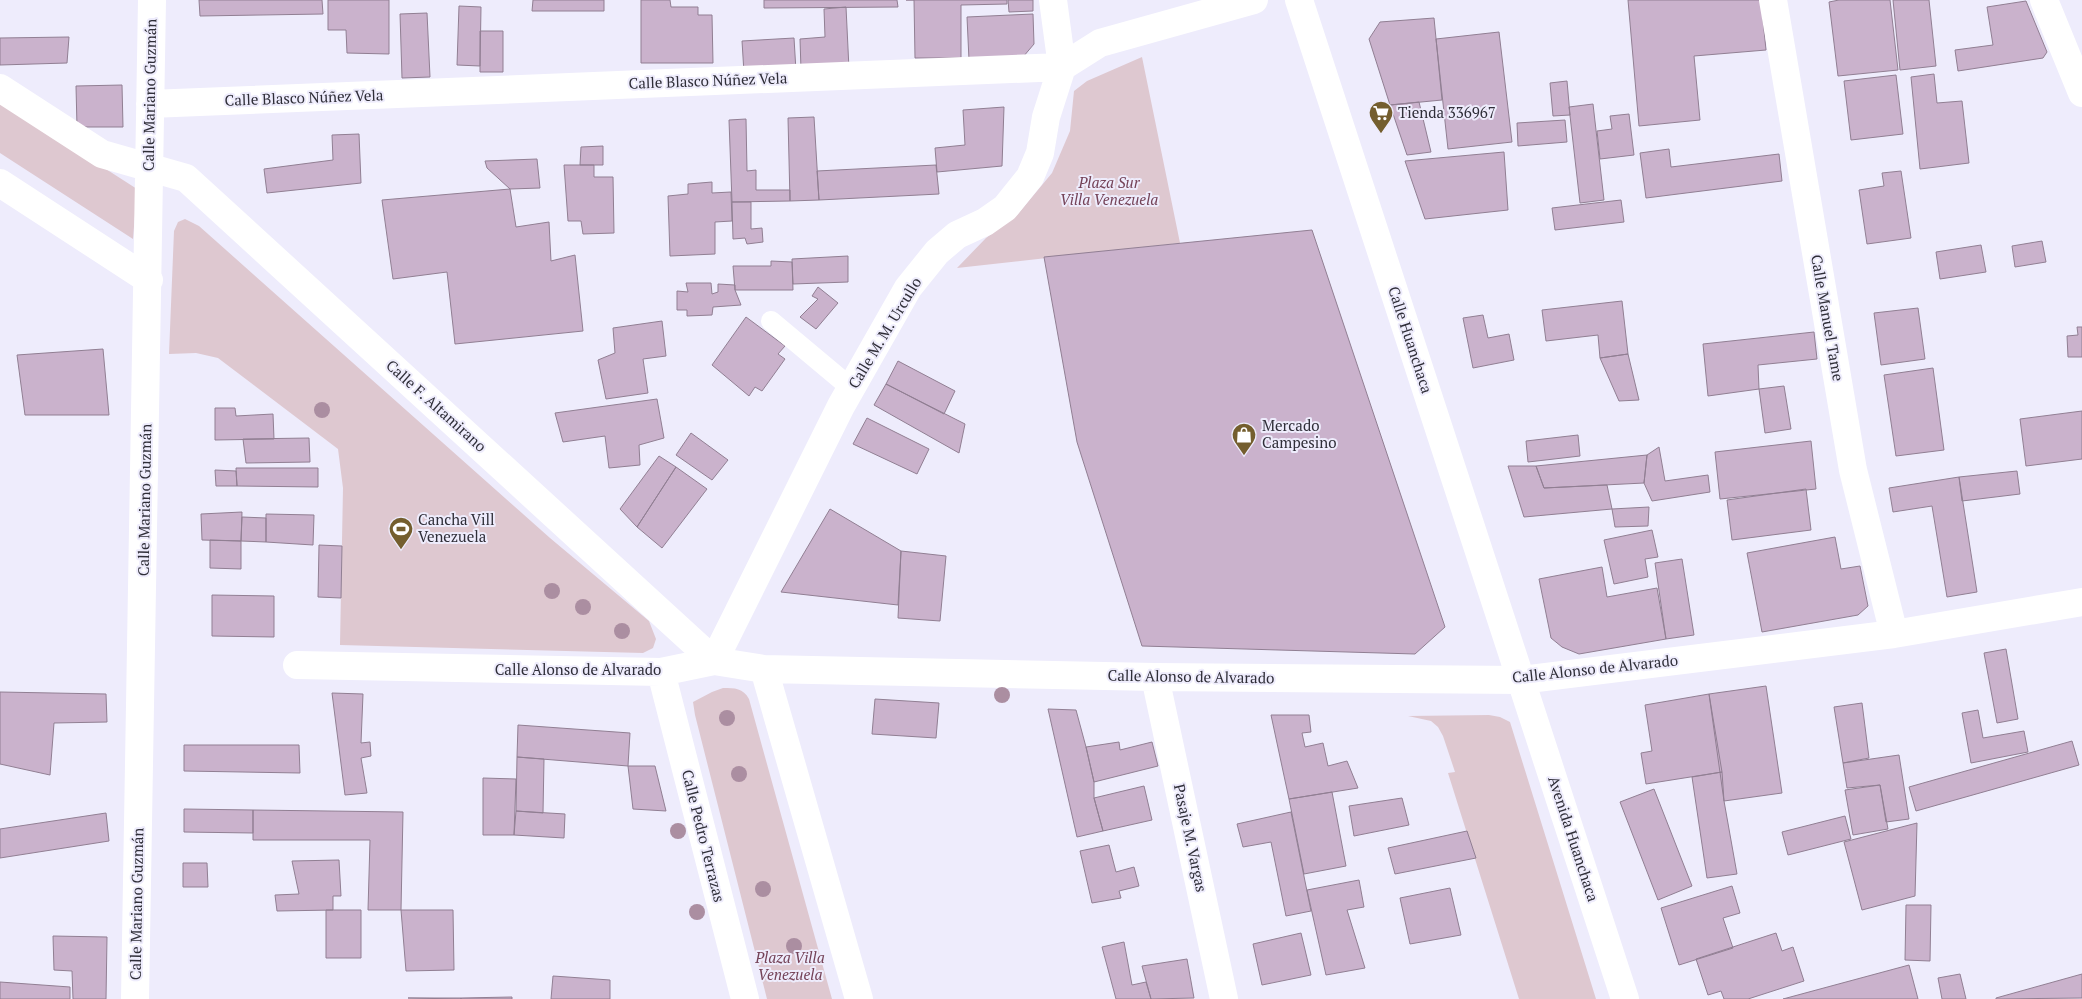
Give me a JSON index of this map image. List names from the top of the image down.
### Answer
{
  "streets": {
    "street": [
      "Calle Blasco Núñez Vela",
      "Calle Mariano Guzmán",
      "Calle Manuel Tame",
      "Calle M. M. Urcullo",
      "Calle Huanchaca",
      "Calle F. Altamirano",
      "Calle Alonso de Alvarado",
      "Calle Pedro Terrazas",
      "Pasaje M. Vargas",
      "Avenida Huanchaca"
    ]
  },
  "crossings": [
    ["Calle Blasco Núñez Vela", "Calle Mariano Guzmán"],
    ["Calle Blasco Núñez Vela", "Calle M. M. Urcullo"],
    ["Calle Mariano Guzmán", "Calle F. Altamirano"],
    ["Calle Manuel Tame", "Calle Alonso de Alvarado"],
    ["Calle M. M. Urcullo", "Calle F. Altamirano"],
    ["Calle M. M. Urcullo", "Calle Alonso de Alvarado"],
    ["Calle Huanchaca", "Calle Alonso de Alvarado"],
    ["Calle Huanchaca", "Avenida Huanchaca"],
    ["Calle F. Altamirano", "Calle Alonso de Alvarado"],
    ["Calle Alonso de Alvarado", "Calle Pedro Terrazas"],
    ["Calle Alonso de Alvarado", "Pasaje M. Vargas"],
    ["Calle Alonso de Alvarado", "Avenida Huanchaca"]
  ],
  "parks": ["Plaza Sur Villa Venezuela", "Plaza Villa Venezuela"],
  "places": {
    "supermarket": ["Tienda 336967"],
    "shop": ["Mercado Campesino"],
    "sports": ["Cancha Vill Venezuela"]
  }
}
